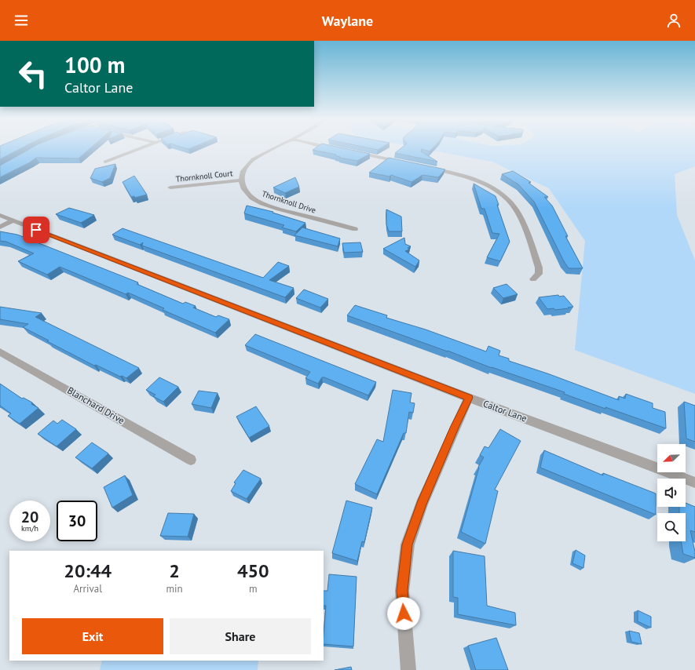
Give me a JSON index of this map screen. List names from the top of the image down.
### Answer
{
  "streets": {
    "street": [
      "Thornknoll Court",
      "Thornknoll Drive",
      "Blanchard Drive",
      "Caltor Lane"
    ]
  },
  "crossings": [
    ["Thornknoll Court", "Thornknoll Drive"]
  ],
  "north": "bottom left",
  "page": {
    "header": "Waylane",
    "turn": ["100 m", "Caltor Lane"],
    "speed": "20 km/h",
    "limit": "30",
    "eta": [
      "20:44",
      "Arrival",
      "2",
      "min",
      "450",
      "m"
    ],
    "buttons": ["Exit", "Share"]
  }
}
